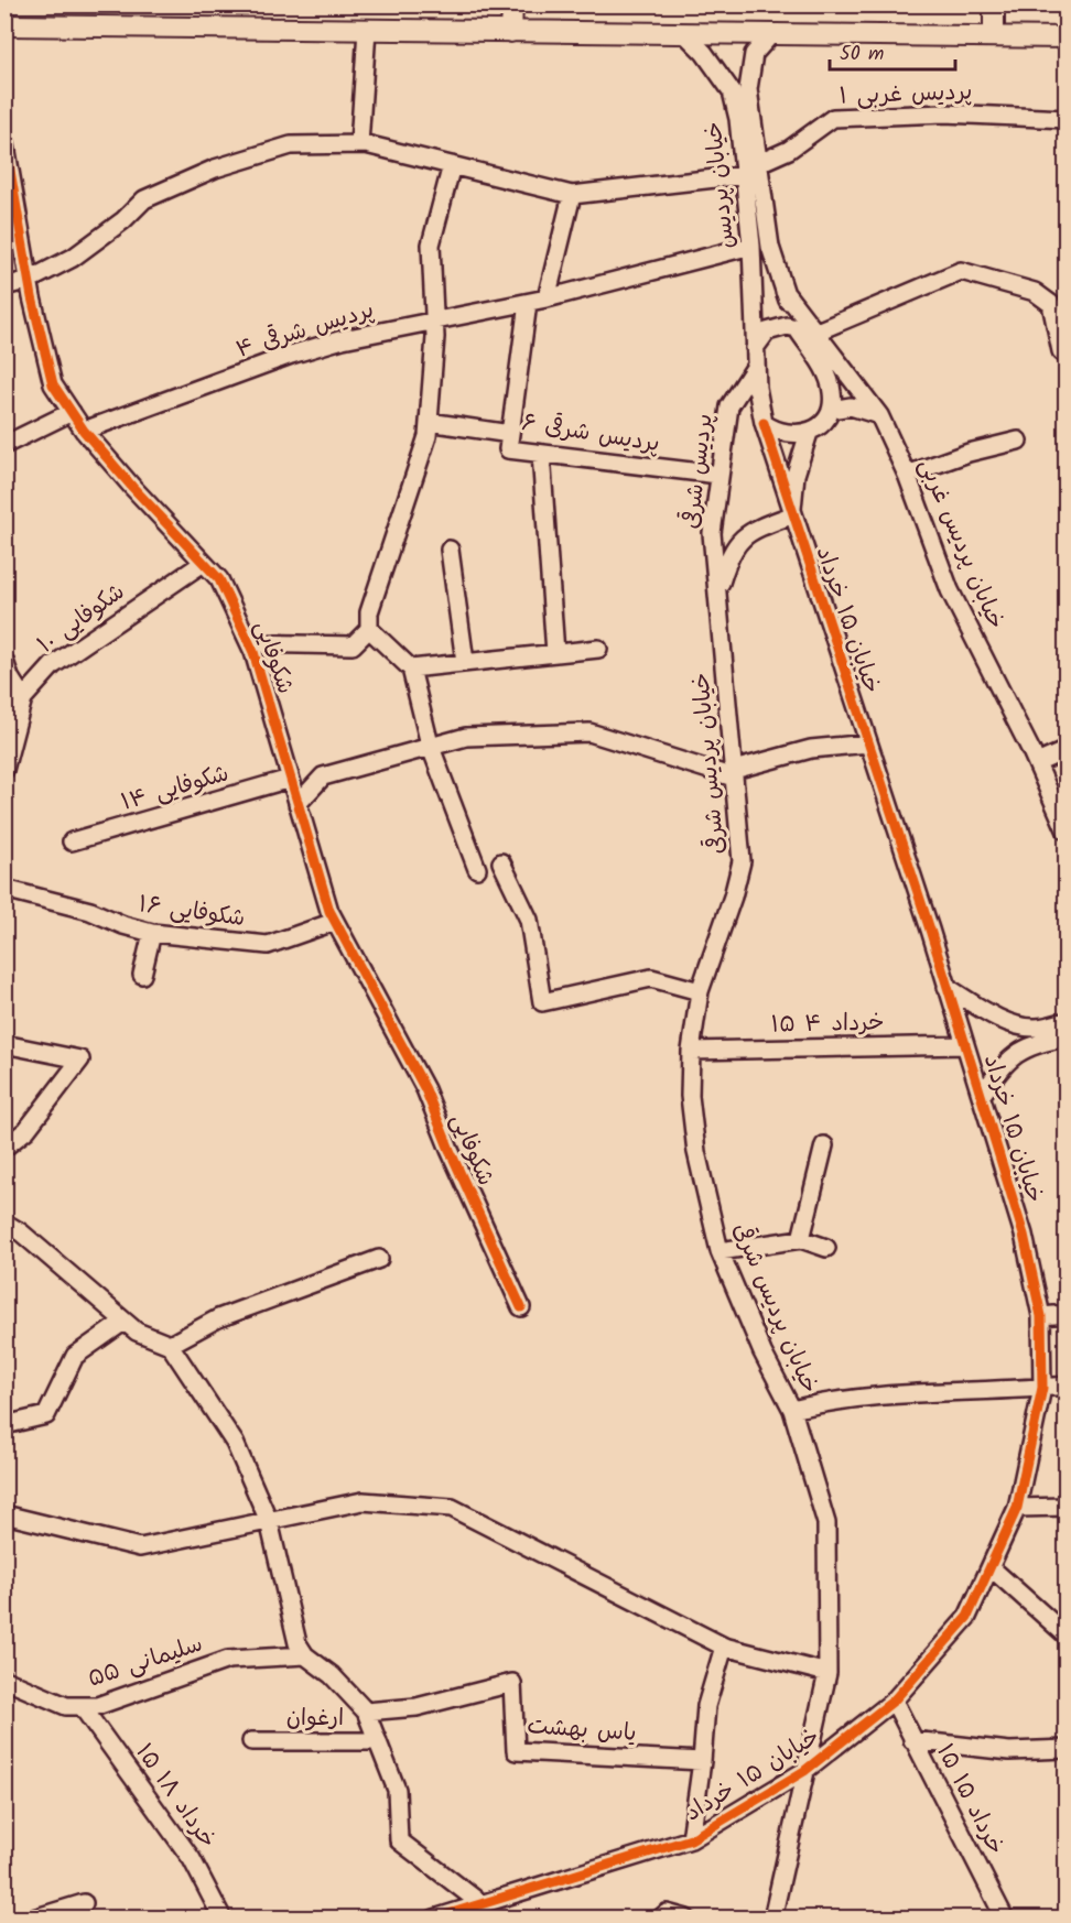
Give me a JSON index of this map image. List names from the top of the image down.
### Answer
{
  "streets": {
    "street": [
      "پردیس غربی ۱",
      "خیابان پردیس",
      "پردیس شرقی ۴",
      "پردیس شرقی ۶",
      "پردیس شرقی",
      "خیابان پردیس غربی",
      "شکوفایی ۱۰",
      "خیابان ۱۵ خرداد",
      "شکوفایی",
      "خیابان پردیس شرقی",
      "شکوفایی ۱۴",
      "شکوفایی ۱۶",
      "۱۵ خرداد ۴",
      "سلیمانی ۵۵",
      "ارغوان",
      "یاس بهشت",
      "۱۵ خرداد ۱۸",
      "۱۵ خرداد ۱۵"
    ]
  },
  "crossings": [
    ["پردیس غربی ۱", "خیابان پردیس"],
    ["خیابان پردیس", "پردیس شرقی ۴"],
    ["خیابان پردیس", "پردیس شرقی"],
    ["خیابان پردیس", "خیابان پردیس غربی"],
    ["خیابان پردیس", "خیابان ۱۵ خرداد"],
    ["پردیس شرقی ۴", "شکوفایی"],
    ["پردیس شرقی ۶", "پردیس شرقی"],
    ["پردیس شرقی", "خیابان پردیس غربی"],
    ["پردیس شرقی", "خیابان ۱۵ خرداد"],
    ["پردیس شرقی", "خیابان پردیس شرقی"],
    ["خیابان پردیس غربی", "خیابان ۱۵ خرداد"],
    ["شکوفایی ۱۰", "شکوفایی"],
    ["خیابان ۱۵ خرداد", "خیابان پردیس شرقی"],
    ["خیابان ۱۵ خرداد", "۱۵ خرداد ۴"],
    ["خیابان ۱۵ خرداد", "۱۵ خرداد ۱۵"],
    ["شکوفایی", "شکوفایی ۱۴"],
    ["شکوفایی", "شکوفایی ۱۶"],
    ["خیابان پردیس شرقی", "۱۵ خرداد ۴"],
    ["سلیمانی ۵۵", "۱۵ خرداد ۱۸"]
  ],
  "scale_bar": "50 m"
}
